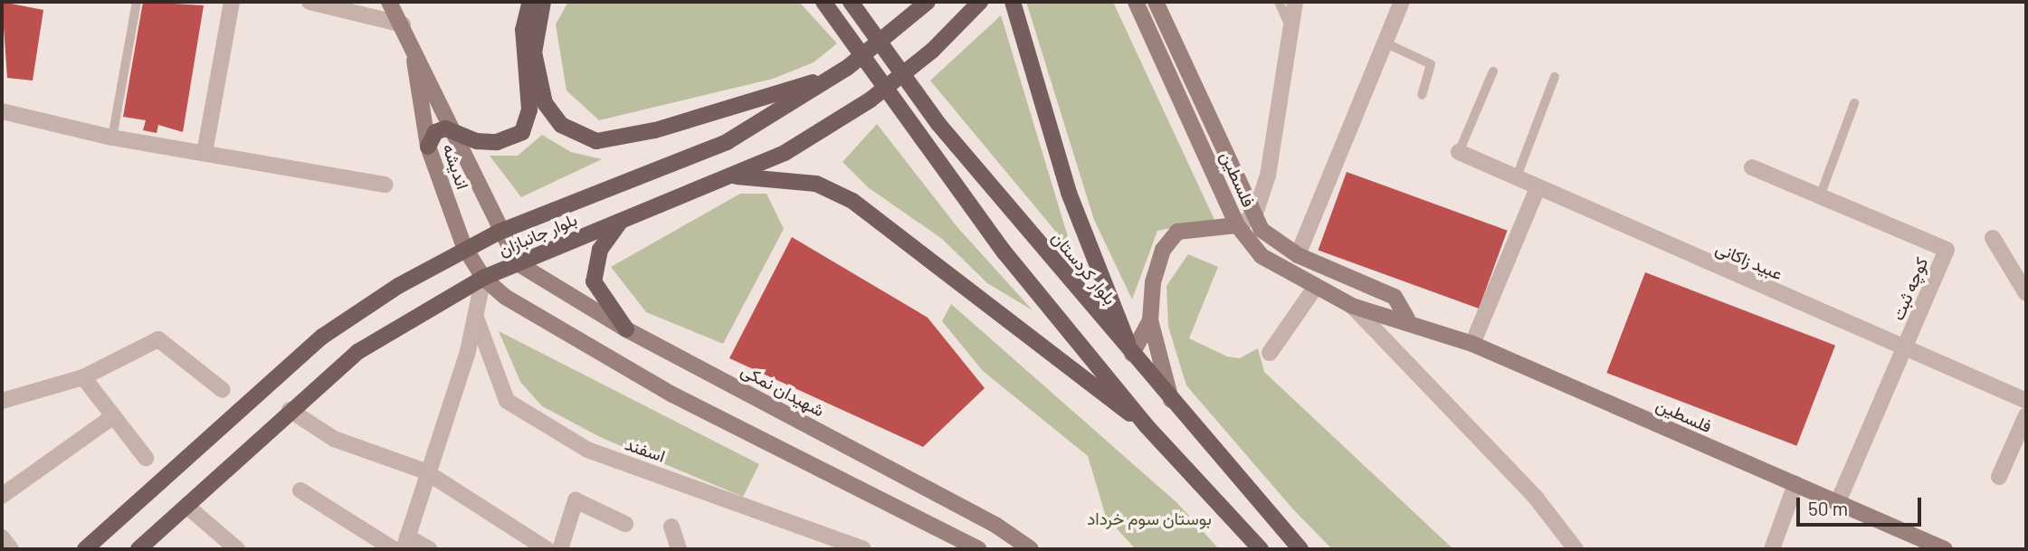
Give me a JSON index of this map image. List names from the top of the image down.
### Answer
{
  "streets": {
    "main road": ["بلوار جانبازان", "بلوار کردستان"],
    "street": [
      "اندیشه",
      "فلسطین",
      "عبید زاکانی",
      "کوچه ثبت",
      "شهیدان نمکی",
      "اسفند"
    ]
  },
  "crossings": [
    ["اندیشه", "بلوار جانبازان"],
    ["اندیشه", "شهیدان نمکی"],
    ["فلسطین", "کوچه ثبت"],
    ["بلوار جانبازان", "شهیدان نمکی"],
    ["عبید زاکانی", "کوچه ثبت"]
  ],
  "parks": ["بوستان سوم خرداد"],
  "scale_bar": "50 m"
}
